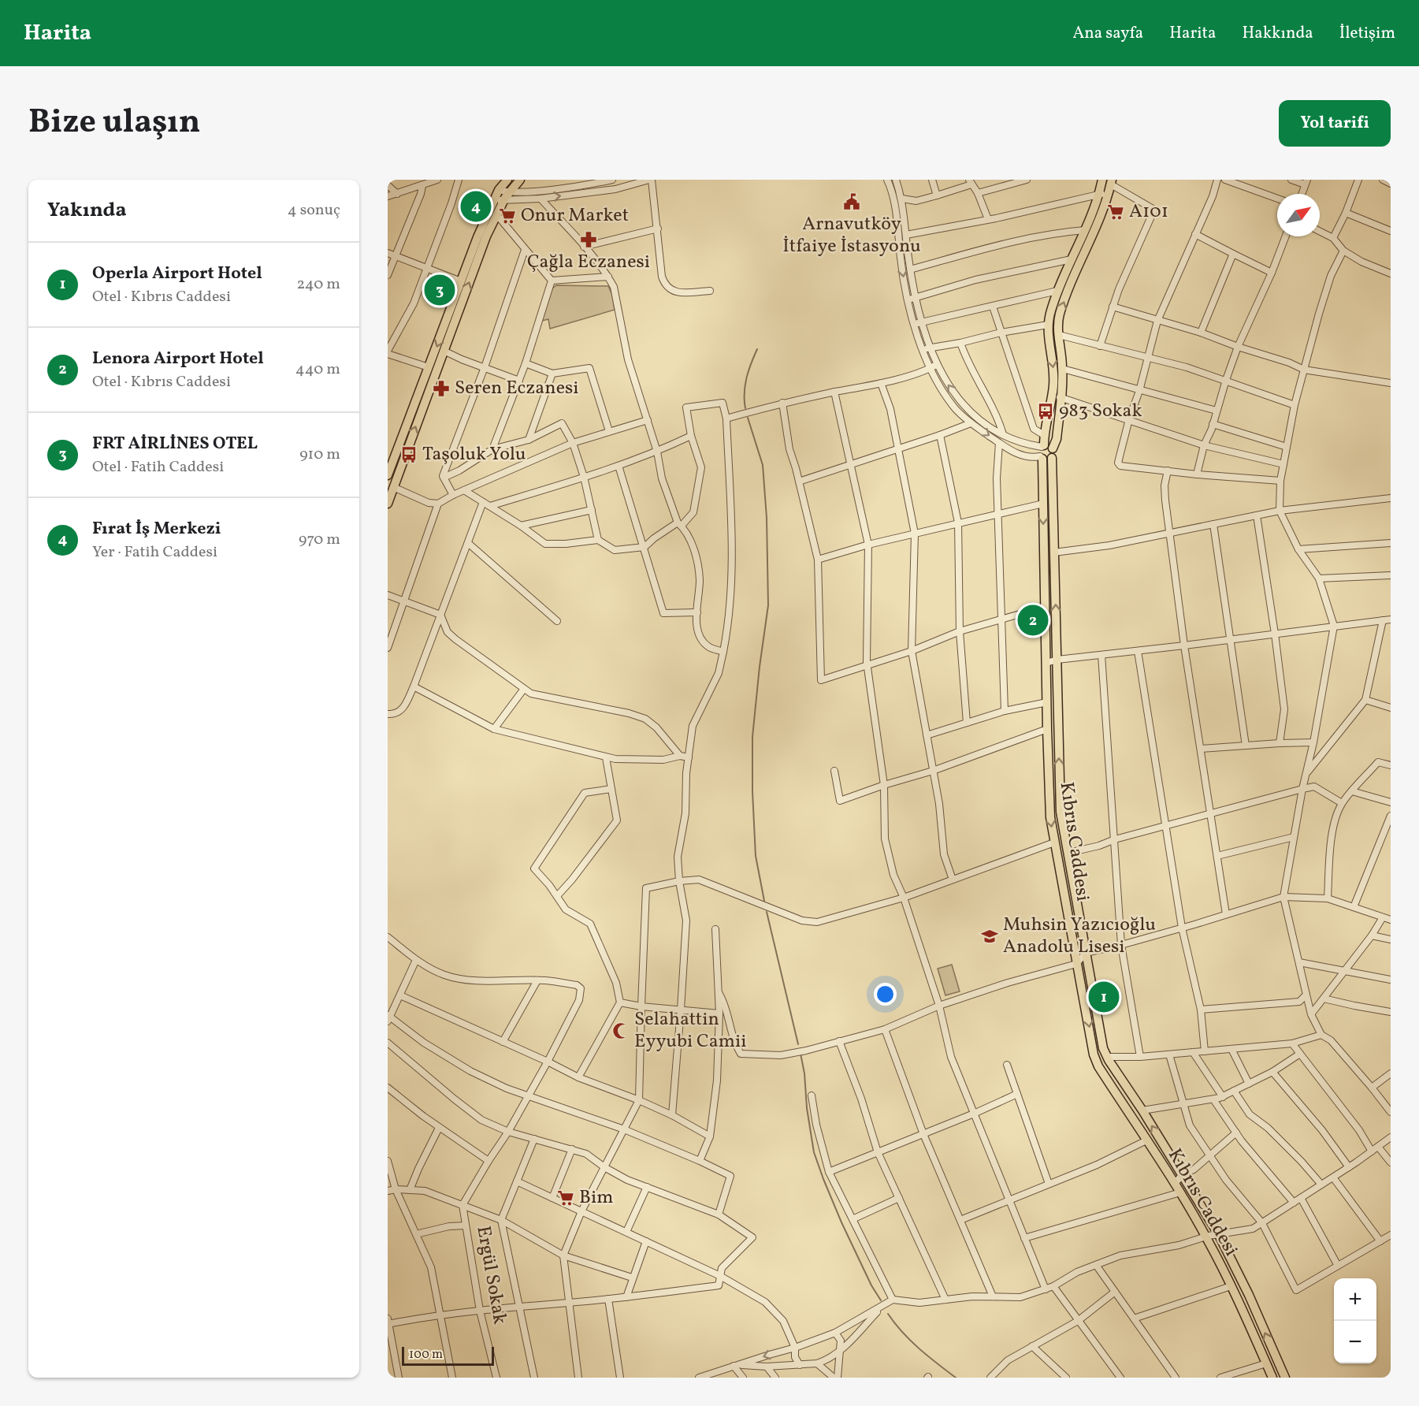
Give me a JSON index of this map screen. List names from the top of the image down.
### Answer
{
  "streets": {
    "main road": ["Kıbrıs Caddesi"],
    "street": ["Ergül Sokak"]
  },
  "places": {
    "public building": ["Arnavutköy İtfaiye İstasyonu"],
    "supermarket": ["A101", "Onur Market", "Bim"],
    "pharmacy": ["Çağla Eczanesi", "Seren Eczanesi"],
    "bus stop": ["983 Sokak", "Taşoluk Yolu"],
    "school or university": ["Muhsin Yazıcıoğlu Anadolu Lisesi"],
    "mosque": ["Selahattin Eyyubi Camii"]
  },
  "scale_bar": "100 m",
  "north": "top right",
  "page": {
    "header": "Harita",
    "nav": [
      "Ana sayfa",
      "Harita",
      "Hakkında",
      "İletişim"
    ],
    "title": "Bize ulaşın",
    "buttons": "Yol tarifi",
    "heading": ["Yakında", "4 sonuç"],
    "pins": [
      "4",
      "3",
      "2",
      "1"
    ],
    "list": [
      {
        "mark": "1",
        "name": "Operla Airport Hotel",
        "note": "Otel · Kıbrıs Caddesi",
        "value": "240 m"
      },
      {
        "mark": "2",
        "name": "Lenora Airport Hotel",
        "note": "Otel · Kıbrıs Caddesi",
        "value": "440 m"
      },
      {
        "mark": "3",
        "name": "FRT AİRLİNES OTEL",
        "note": "Otel · Fatih Caddesi",
        "value": "910 m"
      },
      {
        "mark": "4",
        "name": "Fırat İş Merkezi",
        "note": "Yer · Fatih Caddesi",
        "value": "970 m"
      }
    ],
    "map_buttons": ["+", "−"],
    "scale": "100 m"
  }
}
